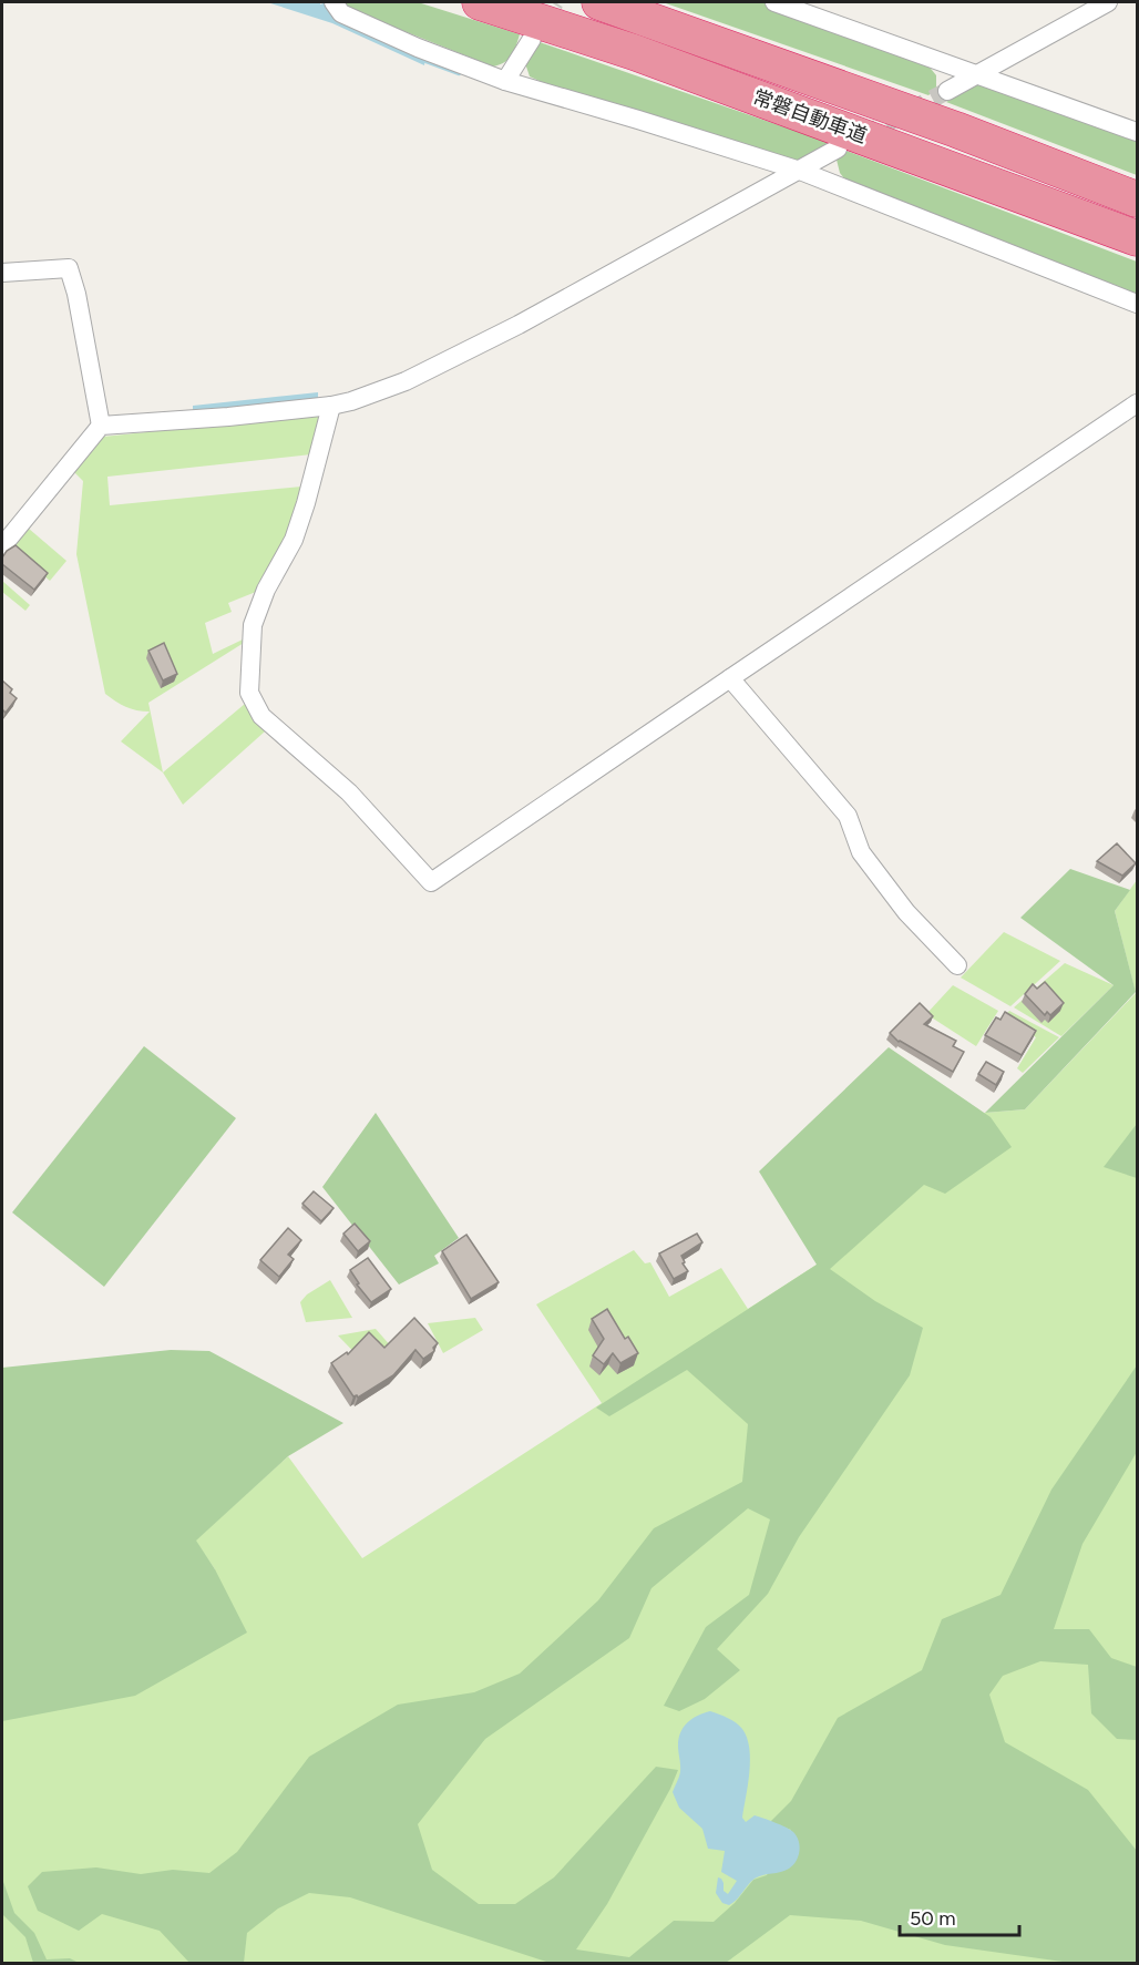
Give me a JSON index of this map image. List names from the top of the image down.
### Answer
{
  "streets": {
    "highway": ["常磐自動車道"]
  },
  "scale_bar": "50 m"
}
